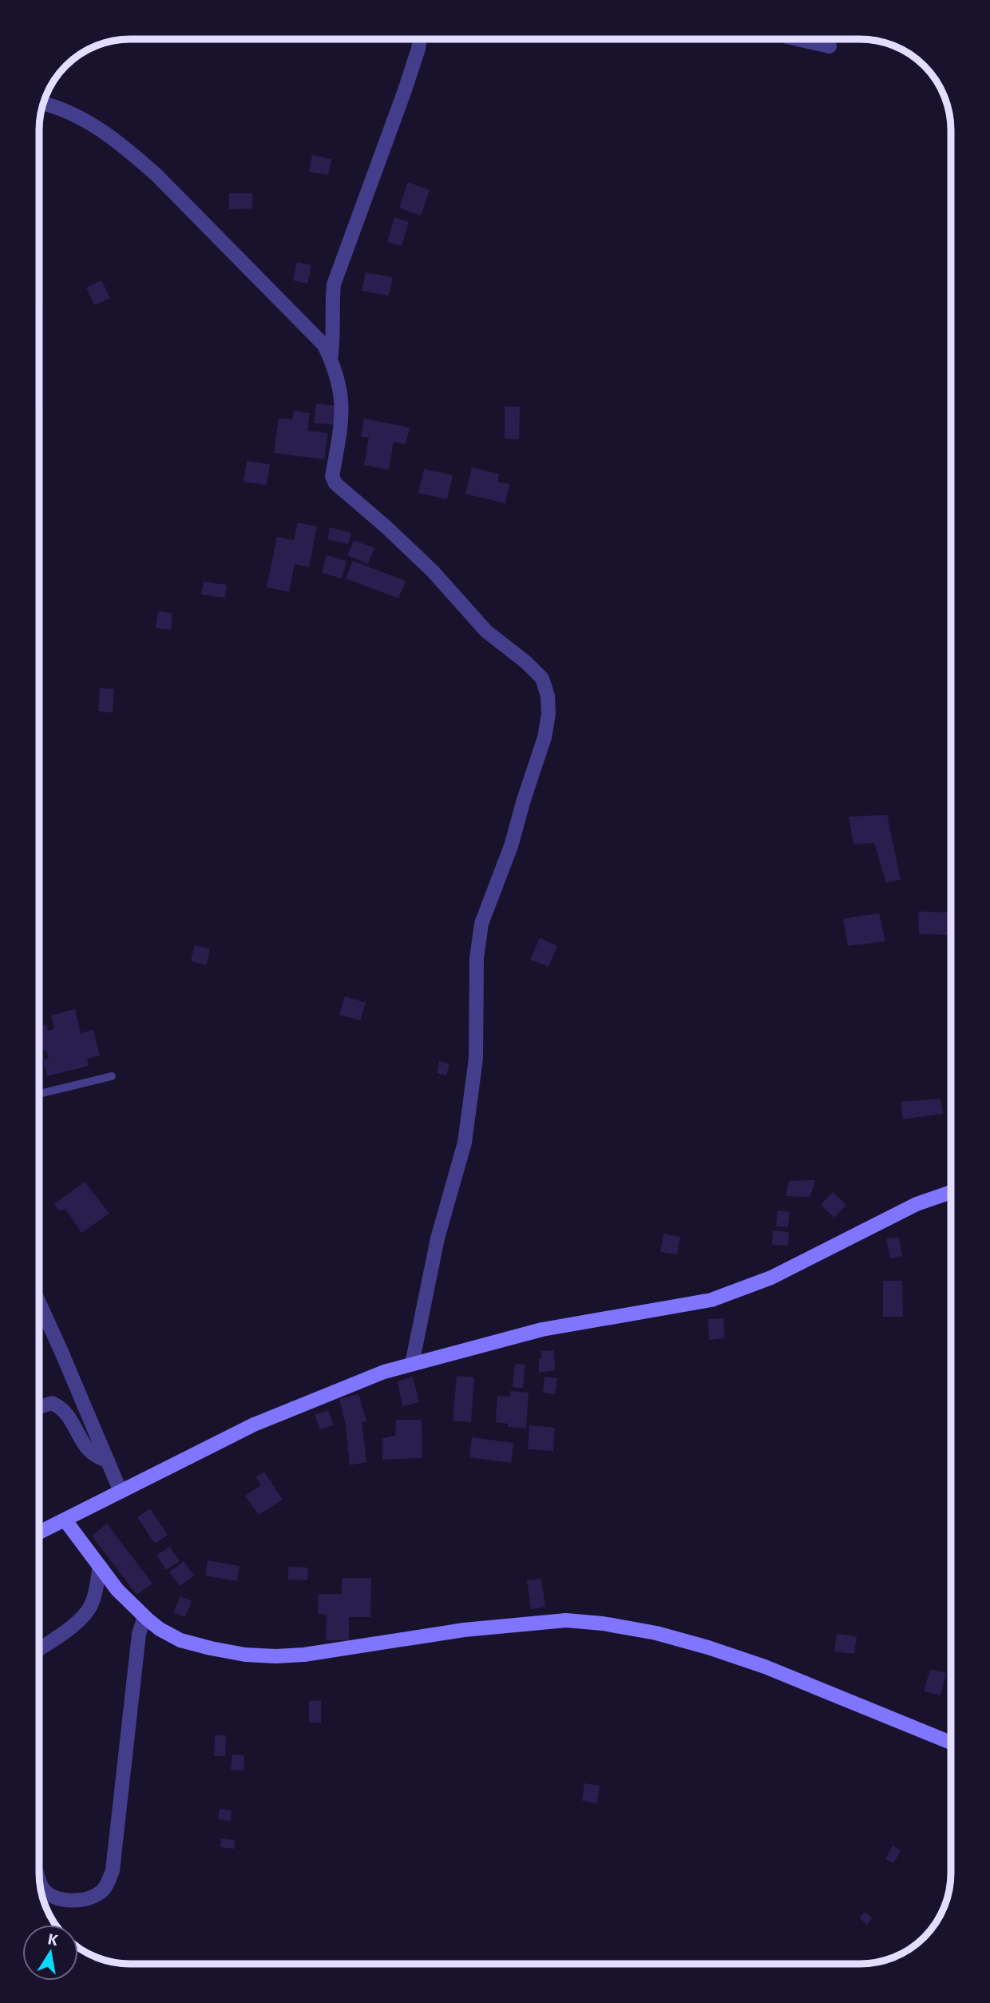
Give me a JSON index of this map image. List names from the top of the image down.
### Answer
{
  "north": "top"
}
